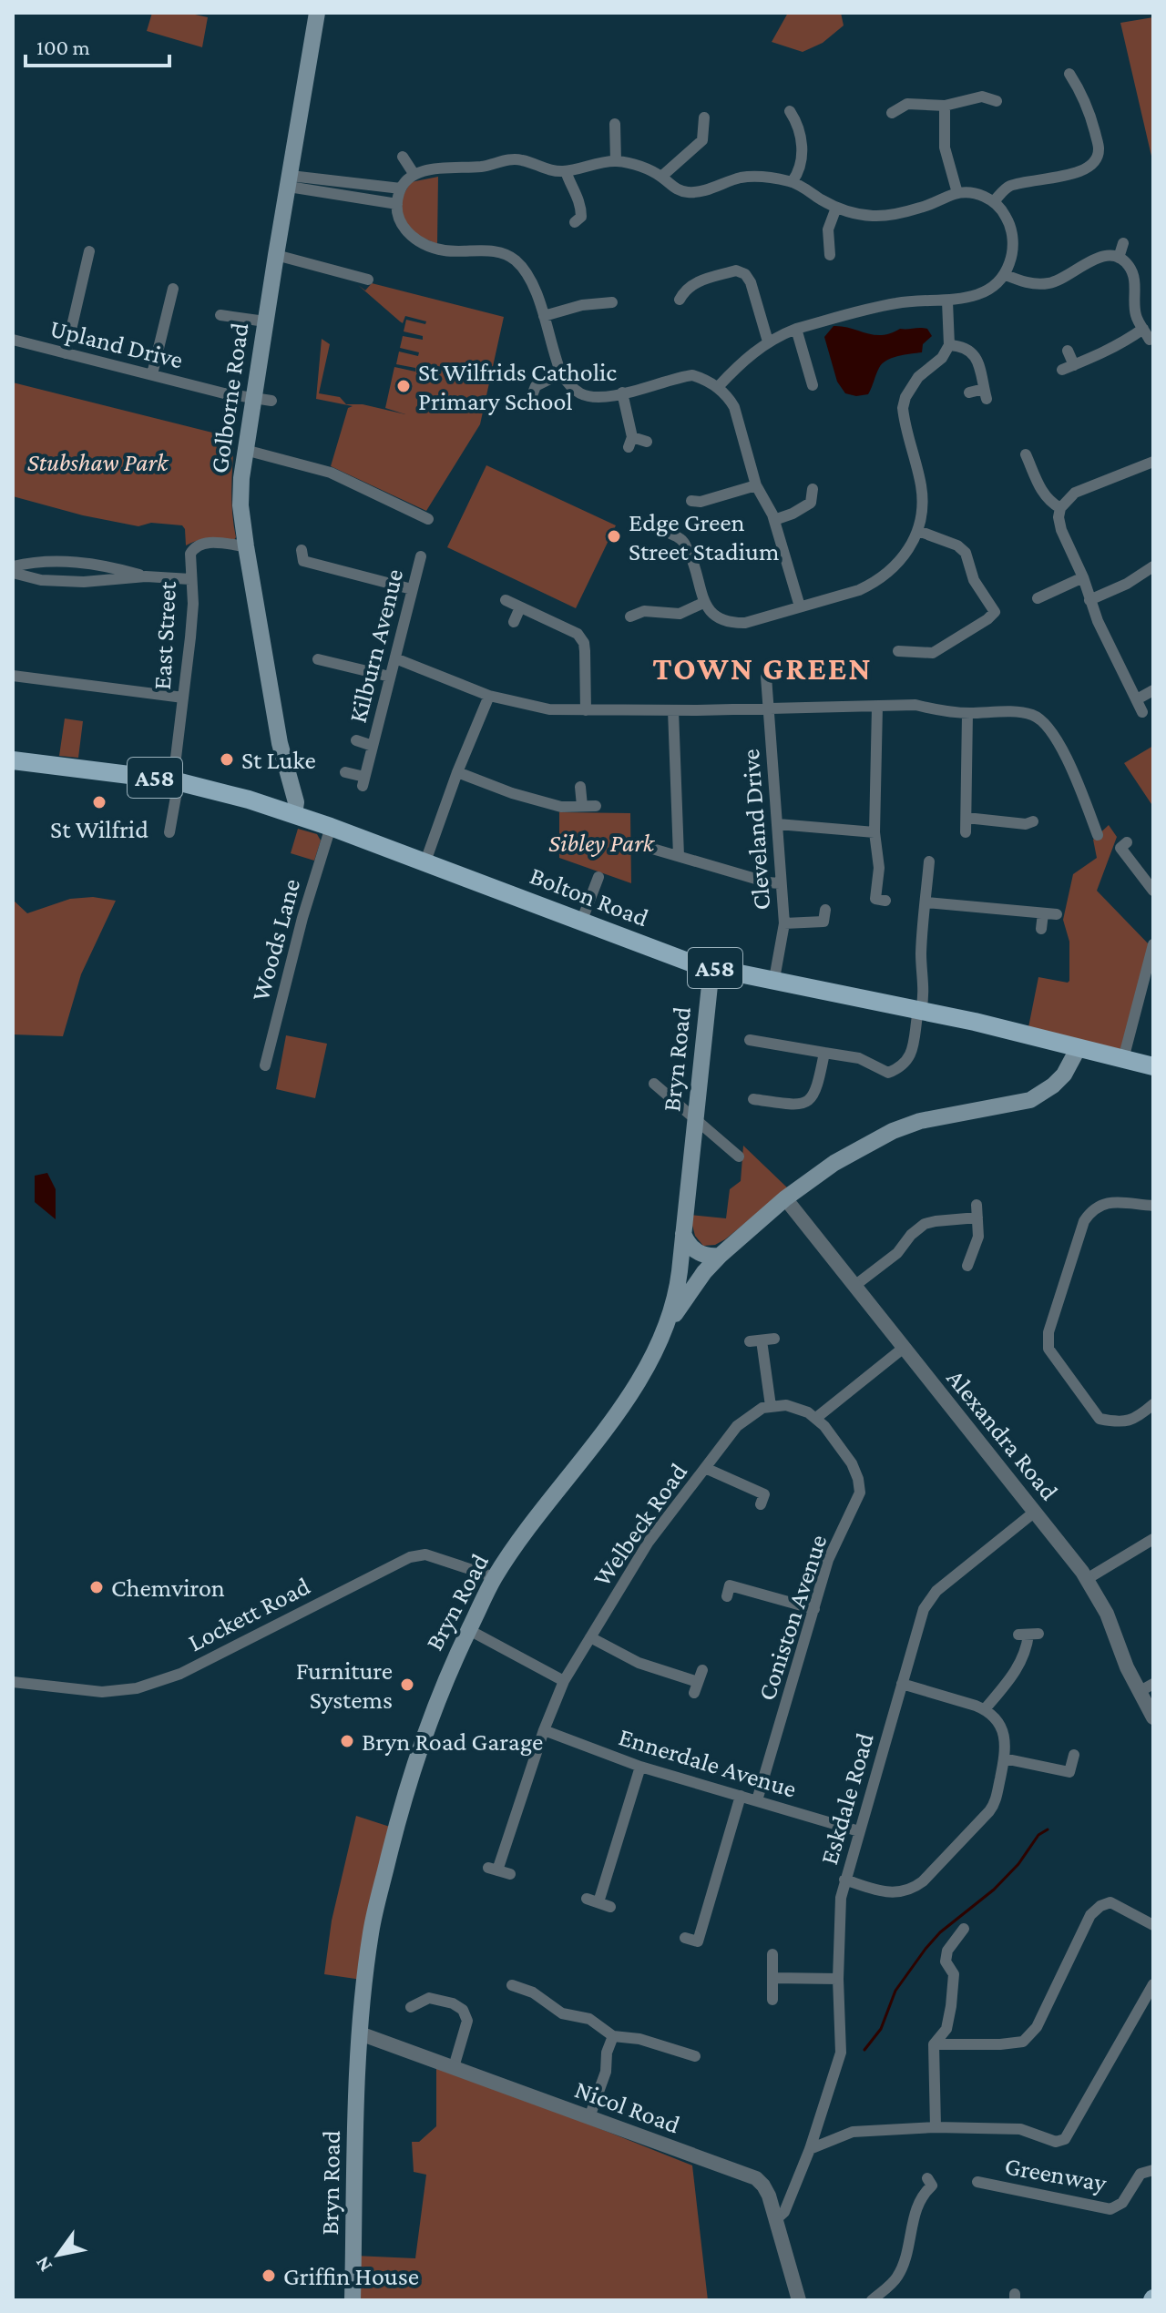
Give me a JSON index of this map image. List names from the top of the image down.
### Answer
{
  "streets": {
    "main road": [
      "Golborne Road",
      "A58",
      "Bolton Road",
      "Bryn Road"
    ],
    "street": [
      "Upland Drive",
      "East Street",
      "Kilburn Avenue",
      "Cleveland Drive",
      "Woods Lane",
      "Alexandra Road",
      "Welbeck Road",
      "Lockett Road",
      "Coniston Avenue",
      "Ennerdale Avenue",
      "Eskdale Road",
      "Nicol Road",
      "Greenway"
    ]
  },
  "crossings": [
    ["Upland Drive", "Golborne Road"],
    ["Golborne Road", "East Street"],
    ["Golborne Road", "Bolton Road"],
    ["Golborne Road", "Woods Lane"],
    ["East Street", "Bolton Road"],
    ["Cleveland Drive", "Bolton Road"],
    ["Bolton Road", "Woods Lane"],
    ["Bolton Road", "Bryn Road"],
    ["Bryn Road", "Lockett Road"],
    ["Bryn Road", "Nicol Road"],
    ["Alexandra Road", "Eskdale Road"],
    ["Welbeck Road", "Ennerdale Avenue"],
    ["Coniston Avenue", "Ennerdale Avenue"],
    ["Ennerdale Avenue", "Eskdale Road"],
    ["Eskdale Road", "Nicol Road"]
  ],
  "districts": ["TOWN GREEN"],
  "parks": ["Stubshaw Park", "Sibley Park"],
  "places": [
    "St Wilfrids Catholic Primary School",
    "Edge Green Street Stadium",
    "St Luke",
    "St Wilfrid",
    "Chemviron",
    "Furniture Systems",
    "Bryn Road Garage",
    "Griffin House"
  ],
  "scale_bar": "100 m",
  "north": "bottom left"
}
